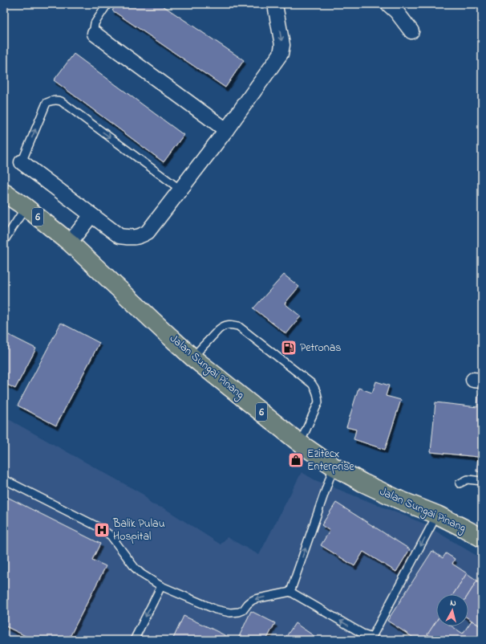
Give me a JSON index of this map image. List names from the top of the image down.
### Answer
{
  "streets": {
    "main road": ["6", "Jalan Sungai Pinang"]
  },
  "places": {
    "fuel station": ["Petronas"],
    "shop": ["Ezitecx Enterprise"],
    "hospital": ["Balik Pulau Hospital"]
  },
  "north": "top"
}
